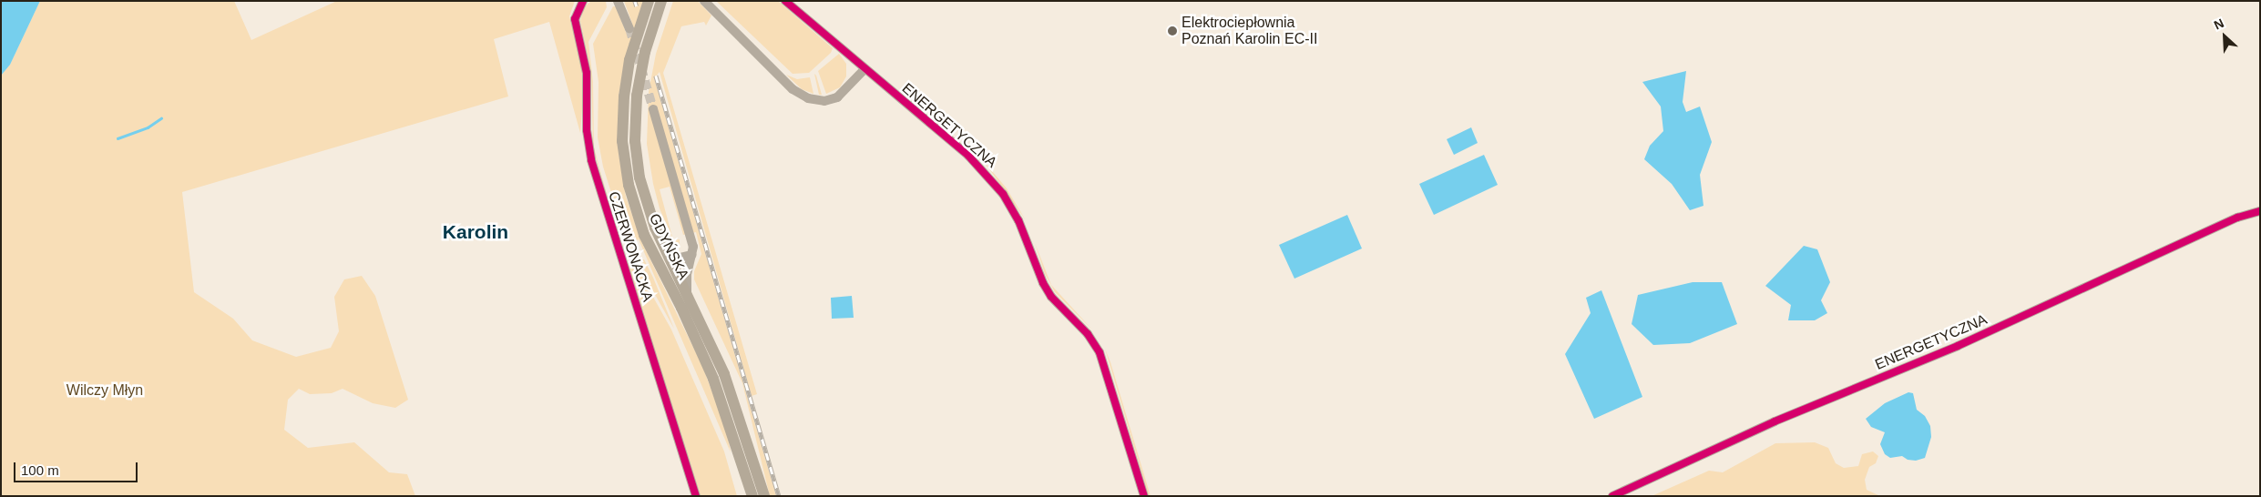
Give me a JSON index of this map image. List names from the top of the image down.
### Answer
{
  "streets": {
    "main road": ["GDYŃSKA"],
    "street": ["ENERGETYCZNA", "CZERWONACKA"]
  },
  "districts": ["Karolin"],
  "parks": ["Wilczy Młyn"],
  "places": ["Elektrociepłownia Poznań Karolin EC-II"],
  "scale_bar": "100 m",
  "north": "top left"
}
